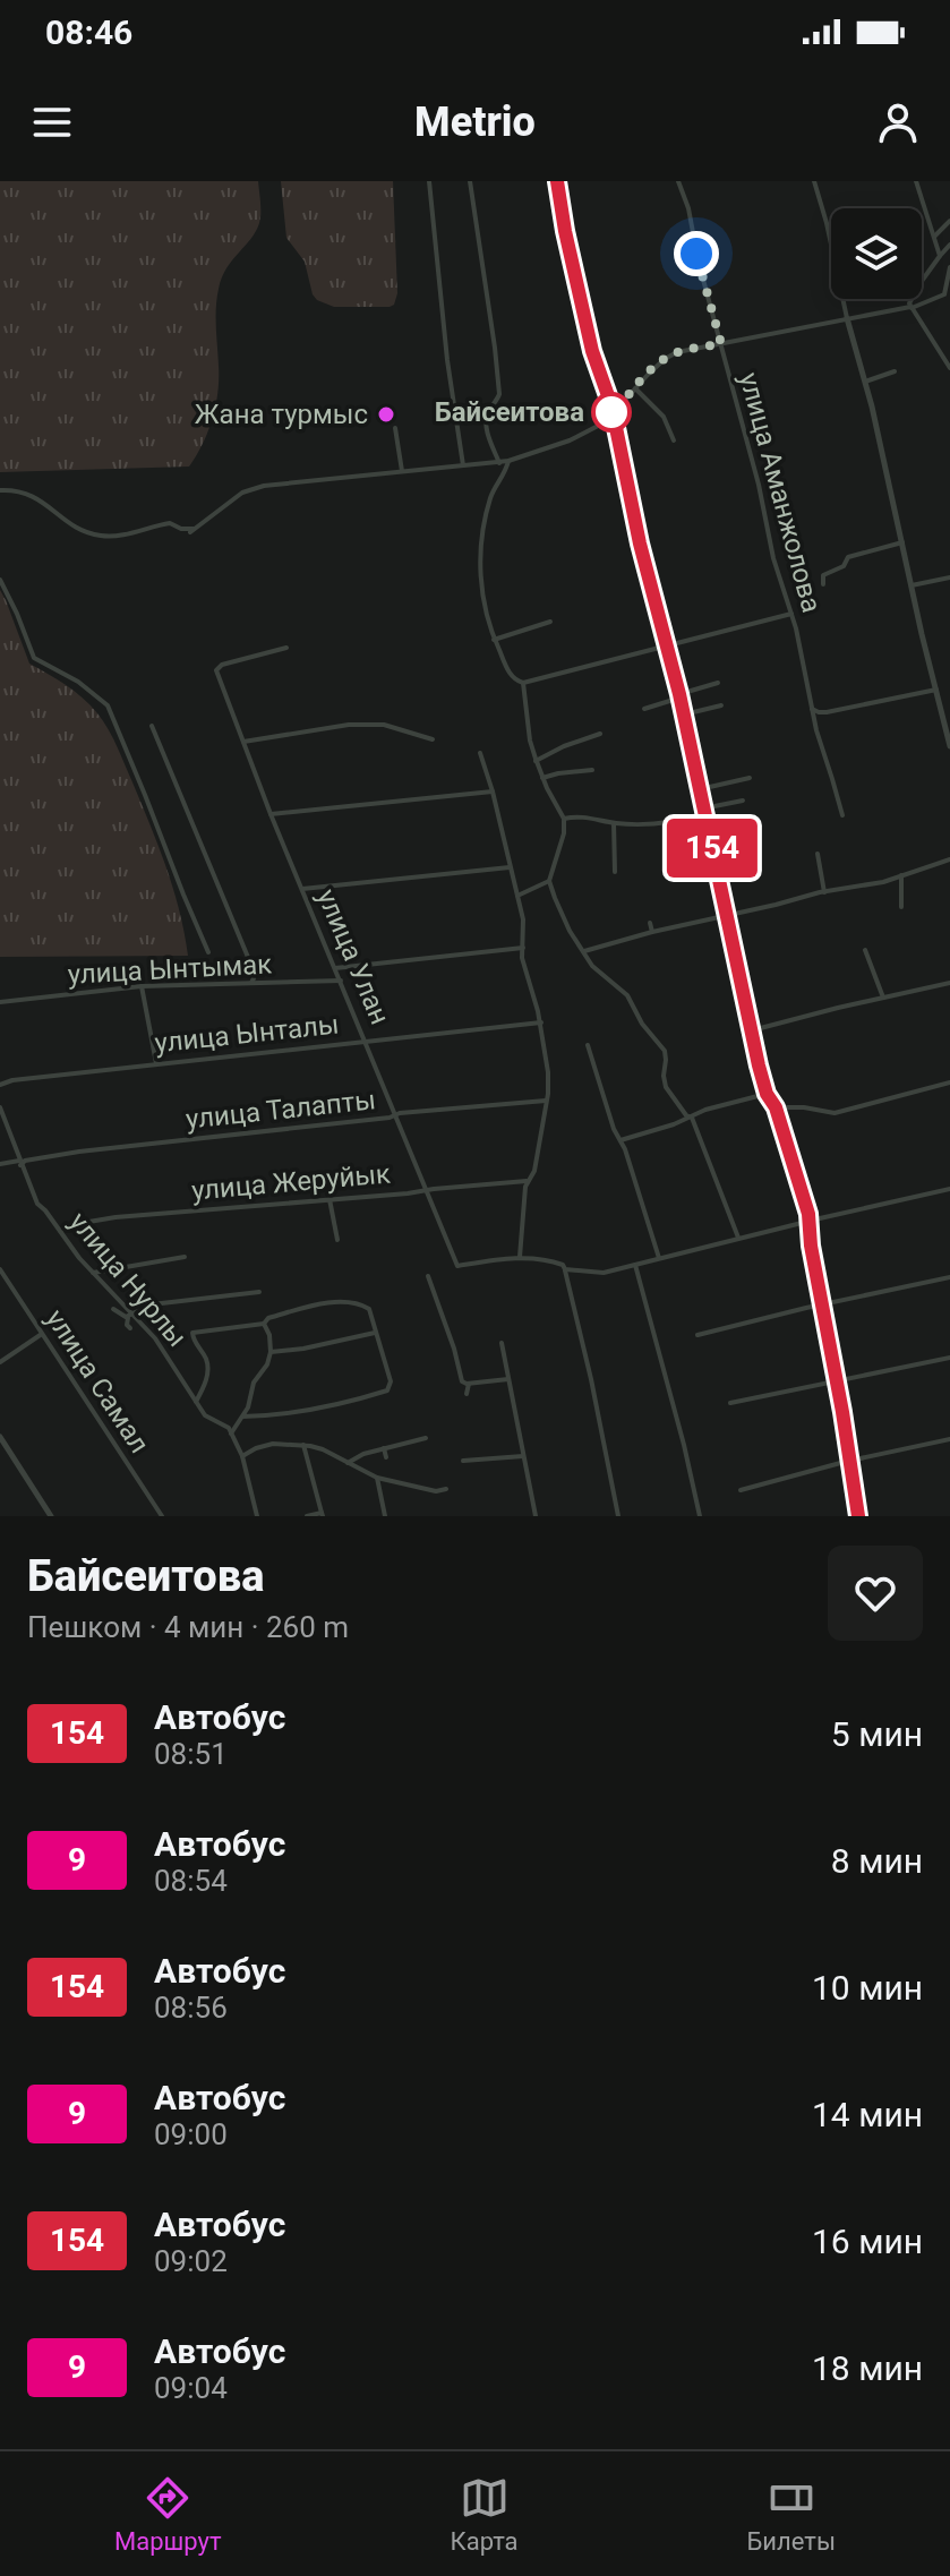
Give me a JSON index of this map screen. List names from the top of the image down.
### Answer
{
  "streets": {
    "street": [
      "улица Аманжолова",
      "улица Улан",
      "улица Ынтымак",
      "улица Ынталы",
      "улица Талапты",
      "улица Жеруйык",
      "улица Нурлы",
      "улица Самал"
    ]
  },
  "crossings": [
    ["улица Улан", "улица Ынтымак"],
    ["улица Улан", "улица Ынталы"],
    ["улица Улан", "улица Талапты"],
    ["улица Улан", "улица Жеруйык"],
    ["улица Талапты", "улица Нурлы"],
    ["улица Жеруйык", "улица Нурлы"]
  ],
  "places": ["Байсеитова", "Жана турмыс"],
  "lines": ["bus line 154"],
  "page": {
    "status": "08:46",
    "header": "Metrio",
    "on_map": "154",
    "heading": ["Байсеитова", "Пешком · 4 мин · 260 m"],
    "list": [
      {
        "mark": "154",
        "name": "Автобус",
        "note": "08:51",
        "value": "5 мин"
      },
      {
        "mark": "9",
        "name": "Автобус",
        "note": "08:54",
        "value": "8 мин"
      },
      {
        "mark": "154",
        "name": "Автобус",
        "note": "08:56",
        "value": "10 мин"
      },
      {
        "mark": "9",
        "name": "Автобус",
        "note": "09:00",
        "value": "14 мин"
      },
      {
        "mark": "154",
        "name": "Автобус",
        "note": "09:02",
        "value": "16 мин"
      },
      {
        "mark": "9",
        "name": "Автобус",
        "note": "09:04",
        "value": "18 мин"
      }
    ],
    "tabs": ["Маршрут", "Карта", "Билеты"]
  }
}
